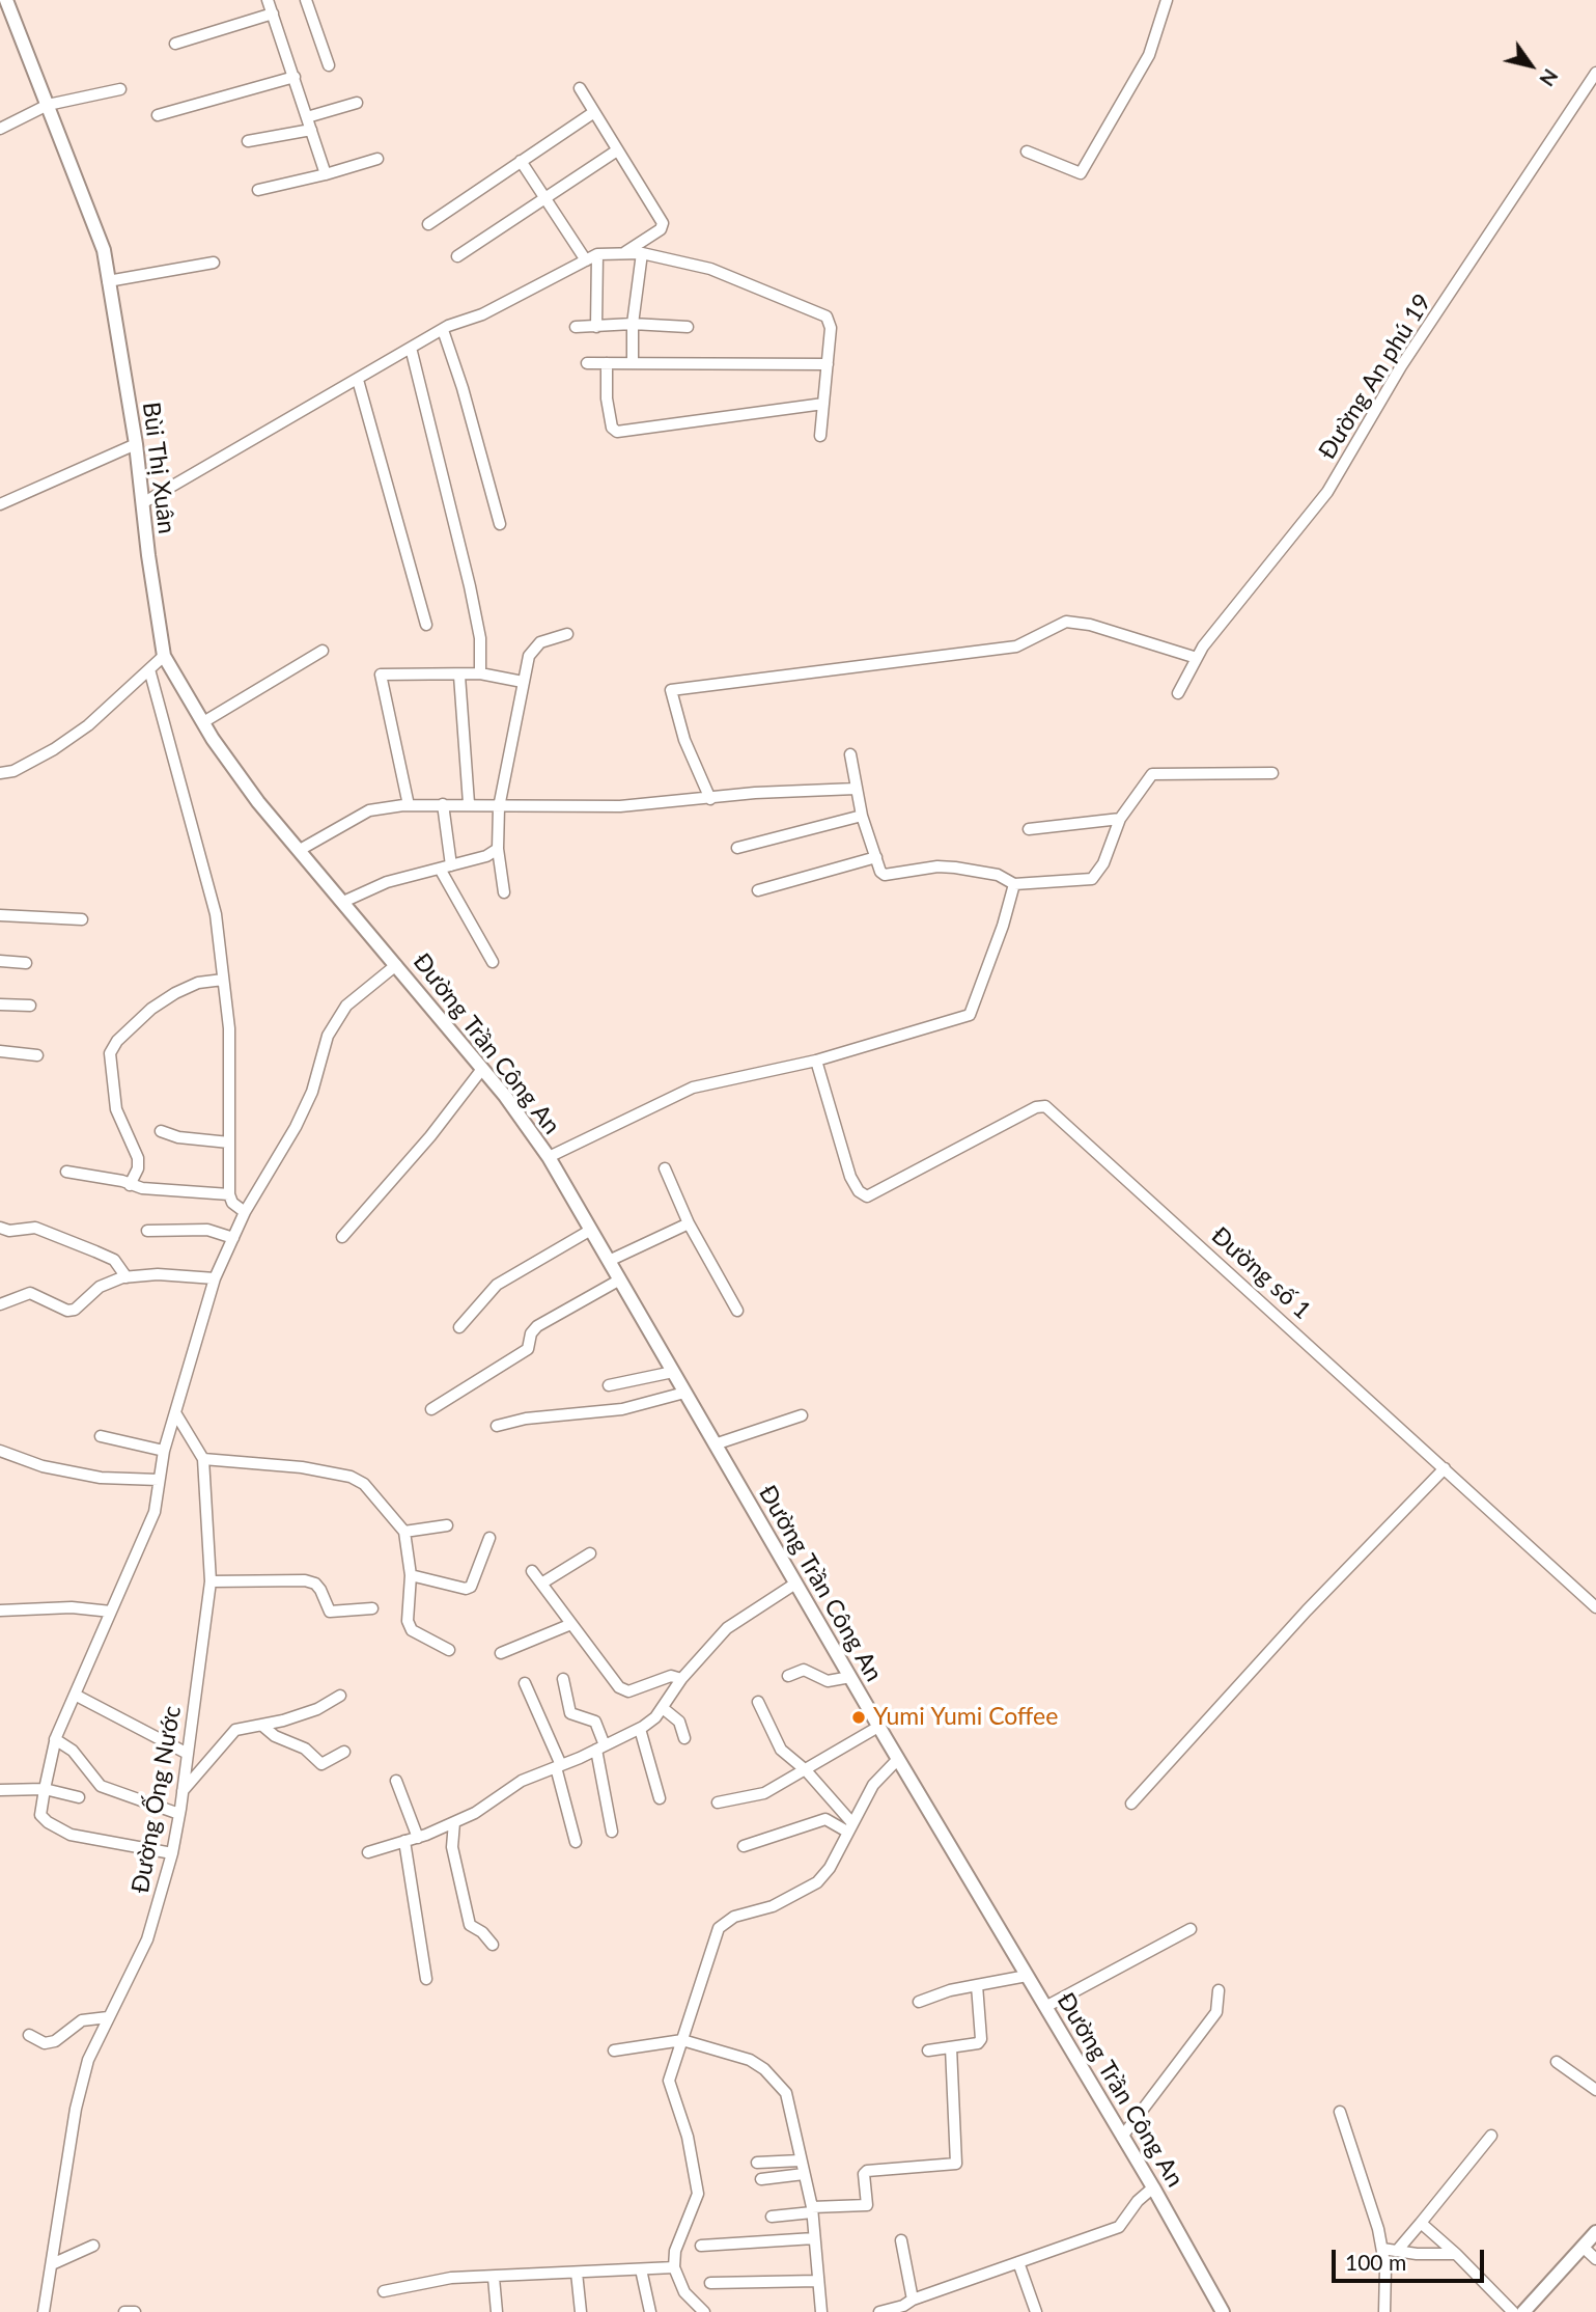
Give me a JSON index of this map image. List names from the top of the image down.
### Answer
{
  "streets": {
    "main road": ["Bùi Thị Xuân", "Đường Trần Công An"],
    "street": ["Đường An phú 19", "Đường số 1", "Đường Ống Nước"]
  },
  "crossings": [
    ["Bùi Thị Xuân", "Đường Trần Công An"]
  ],
  "places": ["Yumi Yumi Coffee"],
  "scale_bar": "100 m",
  "north": "bottom right"
}
